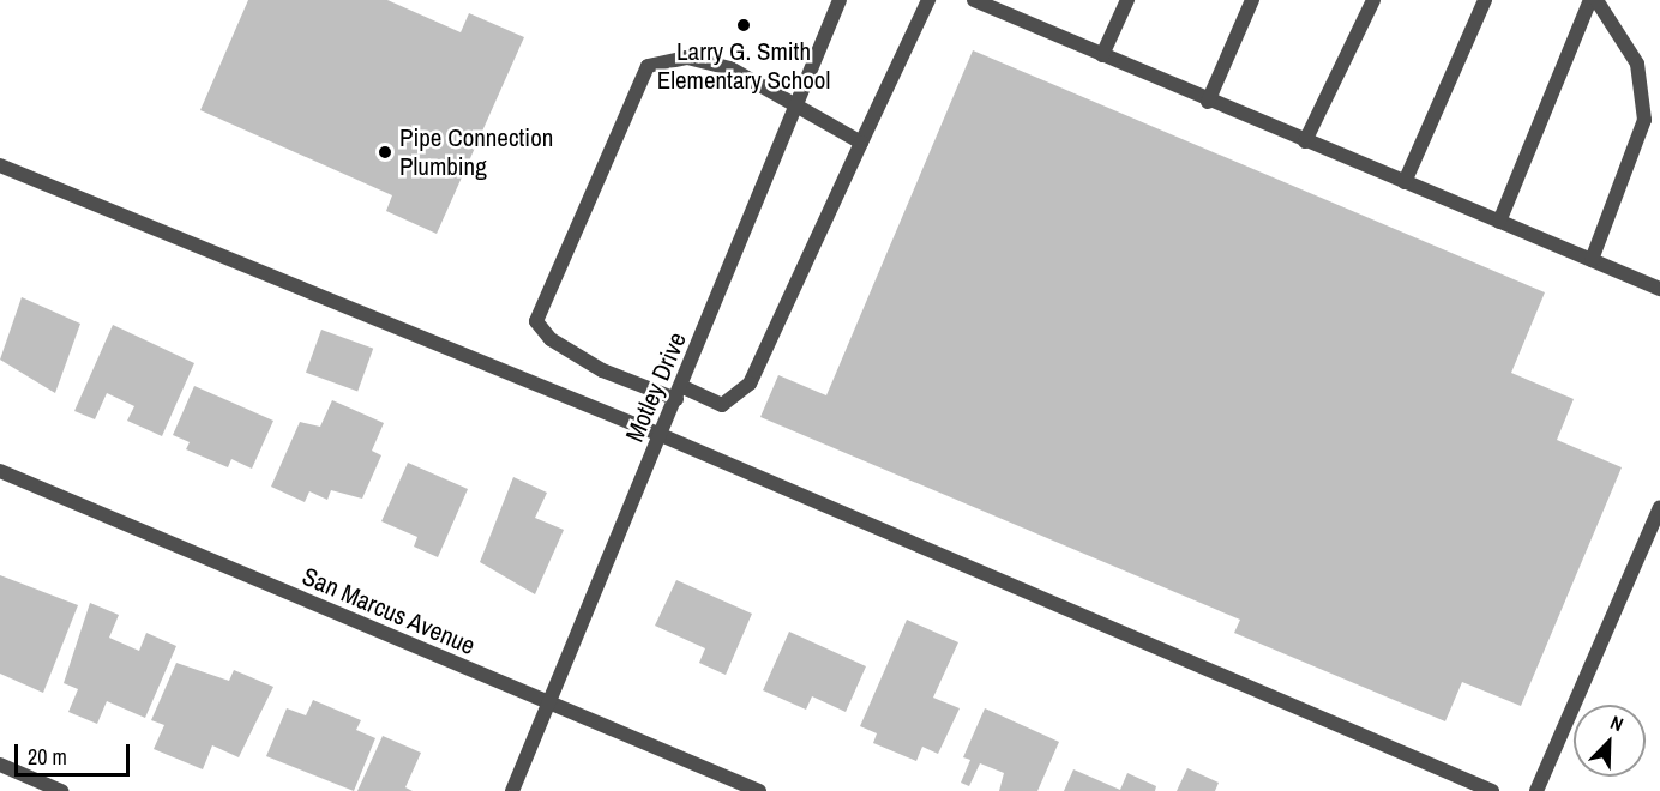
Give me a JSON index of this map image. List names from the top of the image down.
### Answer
{
  "streets": {
    "street": ["Motley Drive", "San Marcus Avenue"]
  },
  "crossings": [
    ["Motley Drive", "San Marcus Avenue"]
  ],
  "places": ["Larry G. Smith Elementary School", "Pipe Connection Plumbing"],
  "scale_bar": "20 m",
  "north": "top right"
}
